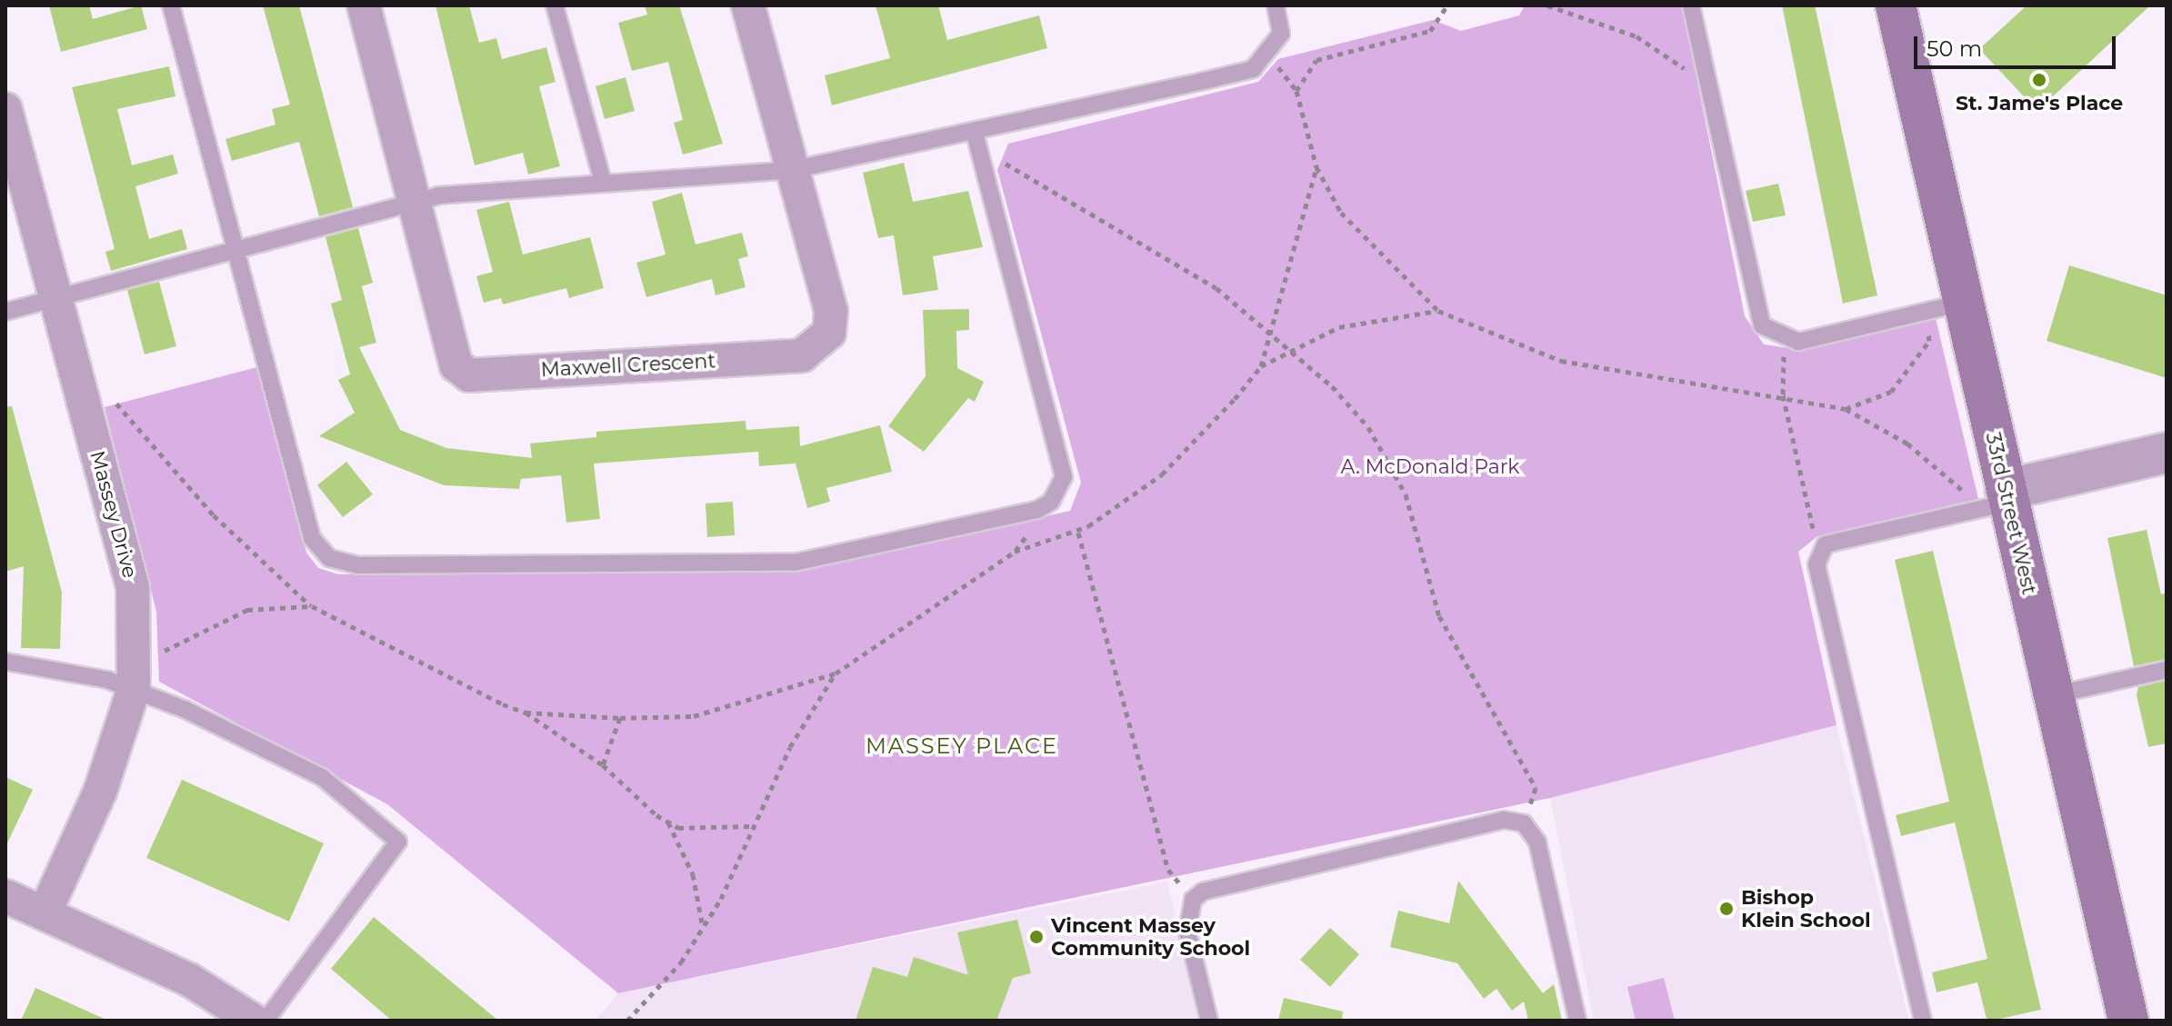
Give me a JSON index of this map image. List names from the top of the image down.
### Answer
{
  "streets": {
    "main road": ["33rd Street West"],
    "street": ["Maxwell Crescent", "Massey Drive"]
  },
  "districts": ["MASSEY PLACE"],
  "parks": ["A. McDonald Park"],
  "places": ["St. Jame's Place", "Bishop Klein School", "Vincent Massey Community School"],
  "scale_bar": "50 m"
}
